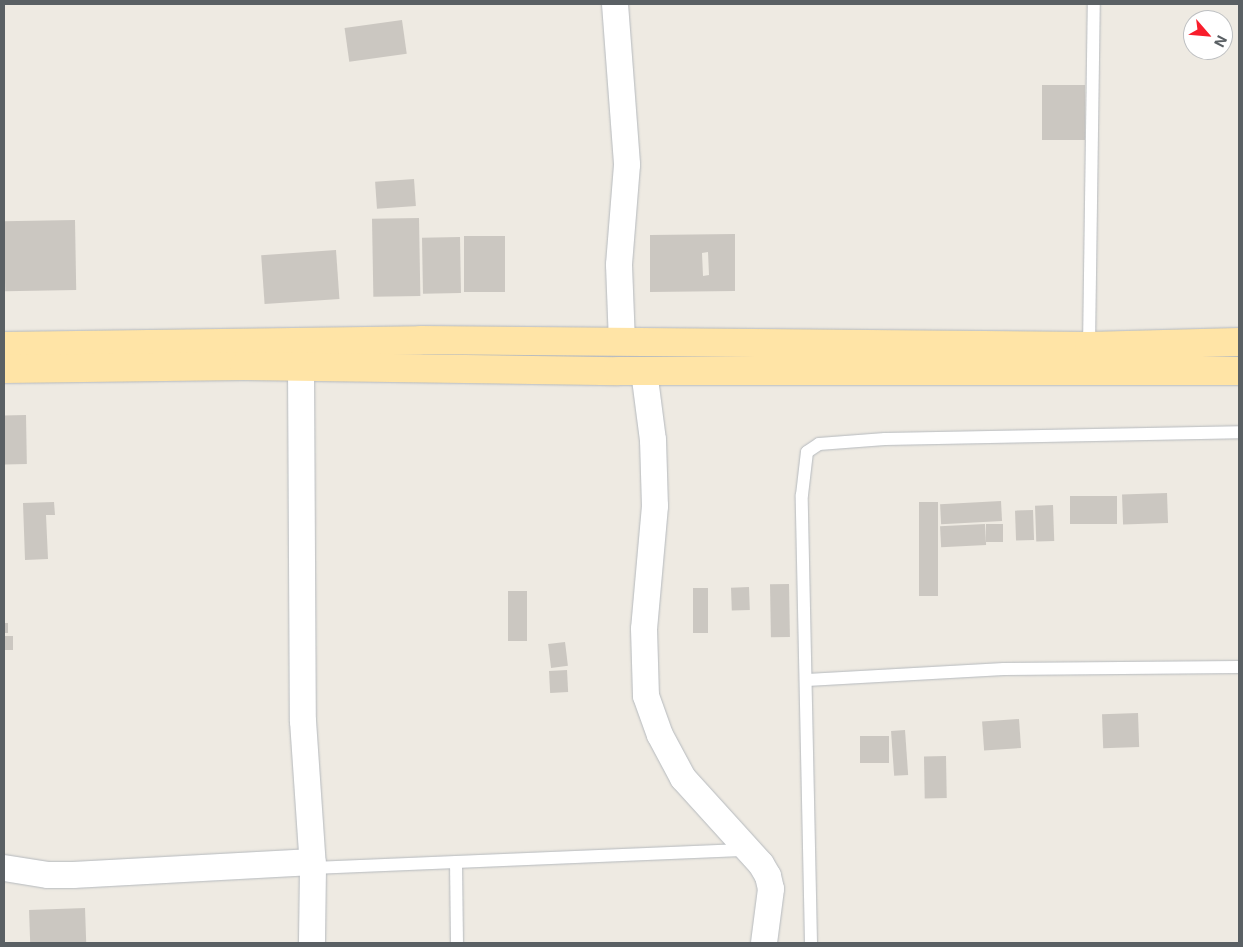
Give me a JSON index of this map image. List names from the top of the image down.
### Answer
{
  "north": "bottom right"
}
